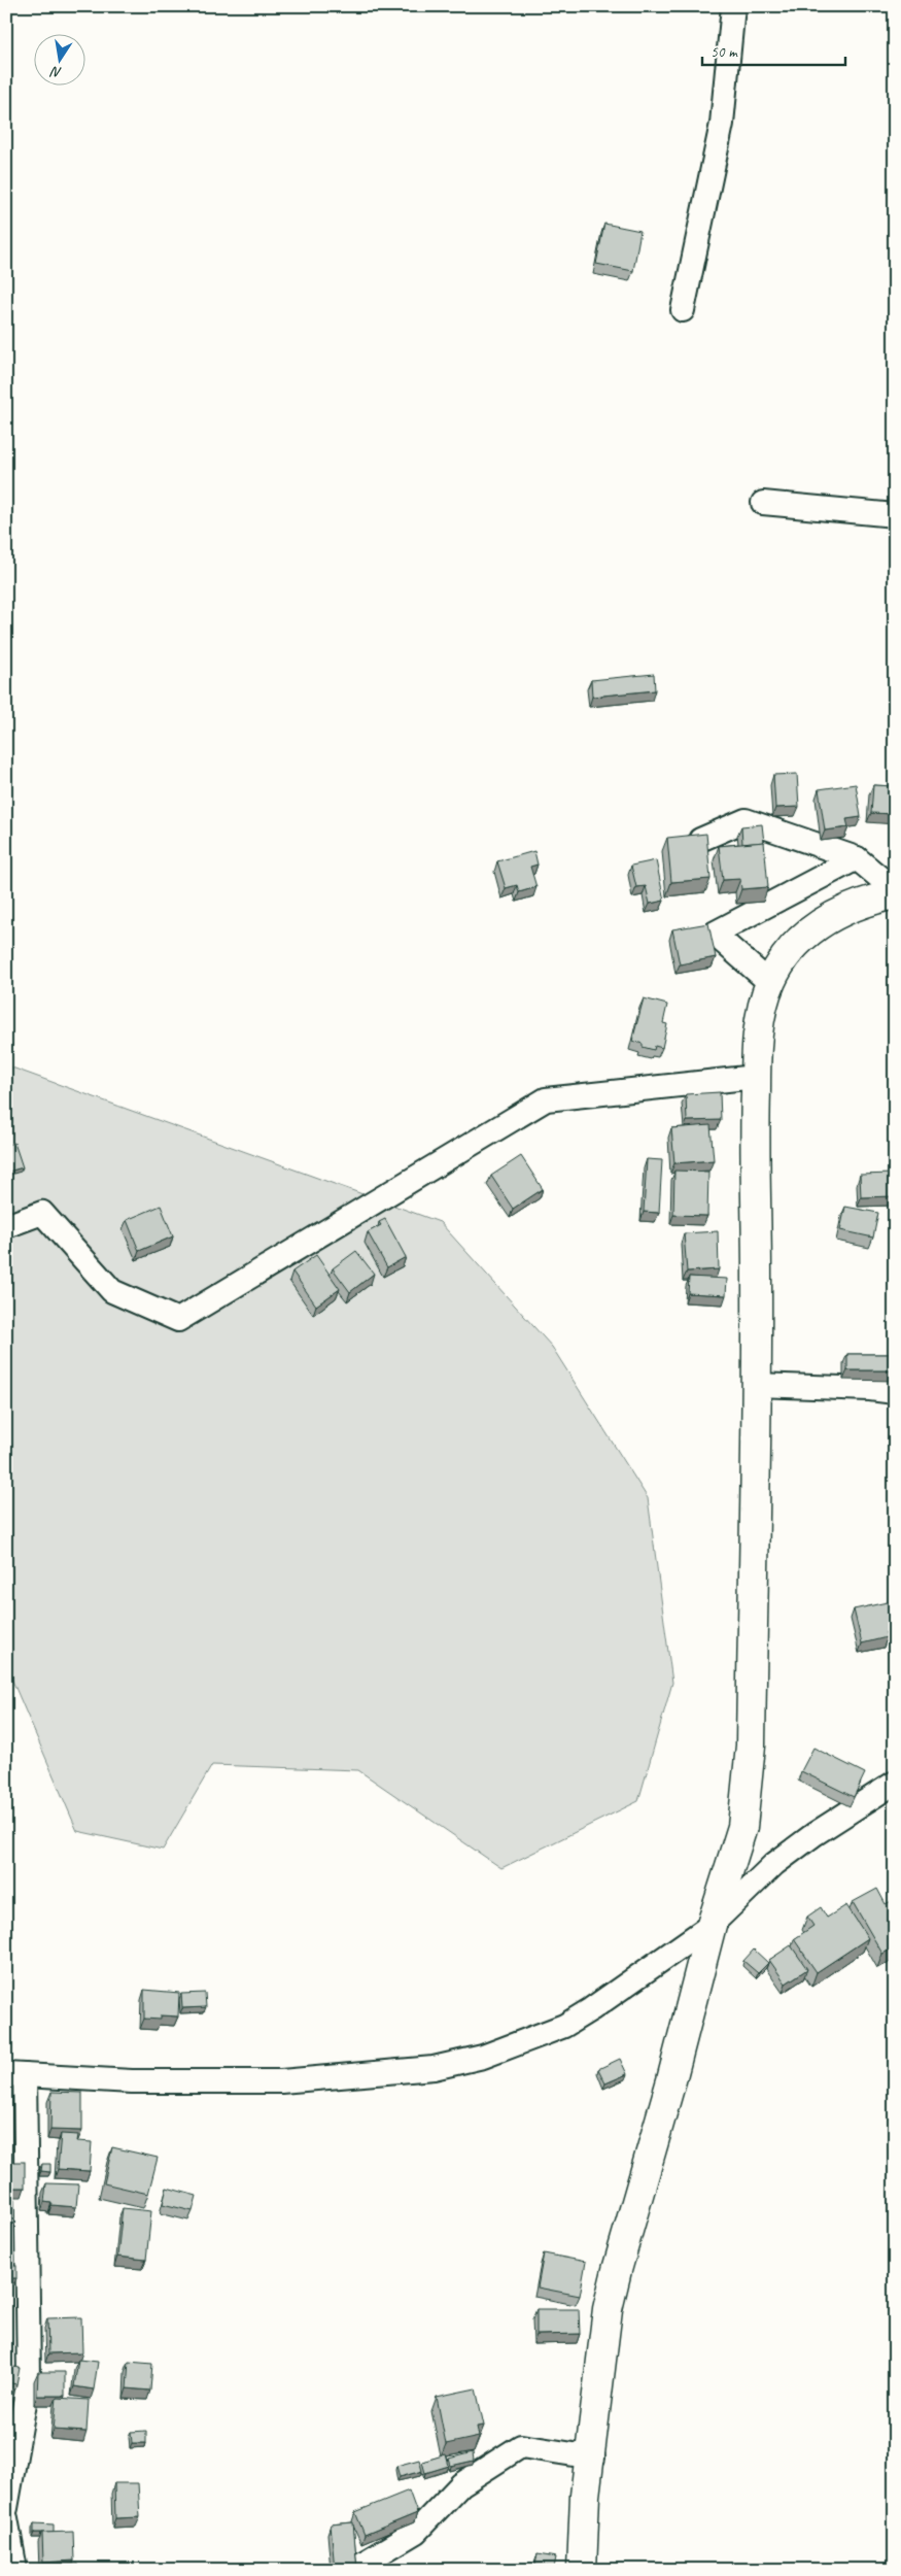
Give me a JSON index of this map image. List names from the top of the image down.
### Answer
{
  "scale_bar": "50 m",
  "north": "bottom"
}
